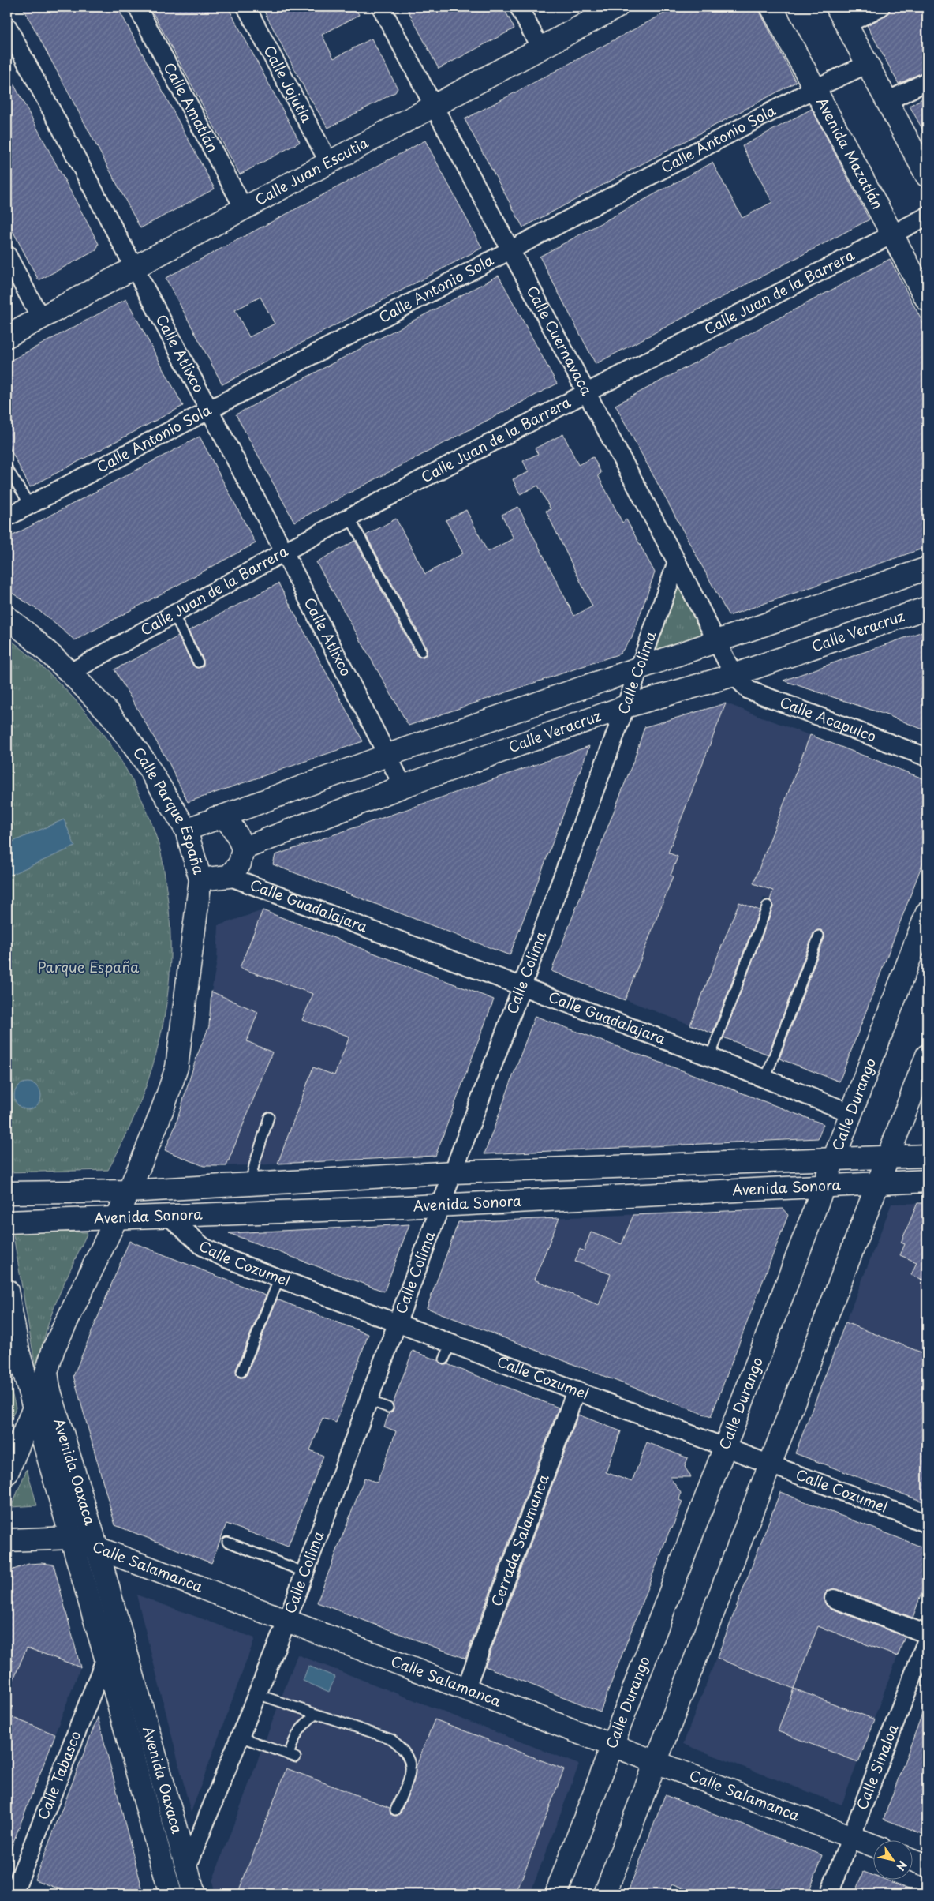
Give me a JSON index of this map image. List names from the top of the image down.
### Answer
{
  "streets": {
    "main road": [
      "Avenida Mazatlán",
      "Calle Juan Escutia",
      "Calle Veracruz",
      "Calle Parque España",
      "Calle Durango",
      "Avenida Sonora",
      "Avenida Oaxaca",
      "Calle Salamanca"
    ],
    "street": [
      "Calle Jojutla",
      "Calle Amatlán",
      "Calle Antonio Sola",
      "Calle Juan de la Barrera",
      "Calle Cuernavaca",
      "Calle Atlixco",
      "Calle Colima",
      "Calle Acapulco",
      "Calle Guadalajara",
      "Calle Cozumel",
      "Cerrada Salamanca",
      "Calle Sinaloa",
      "Calle Tabasco"
    ]
  },
  "crossings": [
    ["Calle Jojutla", "Calle Juan Escutia"],
    ["Calle Amatlán", "Calle Juan Escutia"],
    ["Calle Antonio Sola", "Avenida Mazatlán"],
    ["Calle Antonio Sola", "Calle Cuernavaca"],
    ["Calle Antonio Sola", "Calle Atlixco"],
    ["Avenida Mazatlán", "Calle Juan de la Barrera"],
    ["Calle Juan Escutia", "Calle Cuernavaca"],
    ["Calle Juan Escutia", "Calle Atlixco"],
    ["Calle Juan de la Barrera", "Calle Cuernavaca"],
    ["Calle Juan de la Barrera", "Calle Atlixco"],
    ["Calle Juan de la Barrera", "Calle Parque España"],
    ["Calle Cuernavaca", "Calle Veracruz"],
    ["Calle Cuernavaca", "Calle Colima"],
    ["Calle Cuernavaca", "Calle Acapulco"],
    ["Calle Atlixco", "Calle Veracruz"],
    ["Calle Veracruz", "Calle Colima"],
    ["Calle Veracruz", "Calle Acapulco"],
    ["Calle Veracruz", "Calle Parque España"],
    ["Calle Veracruz", "Calle Guadalajara"],
    ["Calle Colima", "Calle Guadalajara"],
    ["Calle Colima", "Avenida Sonora"],
    ["Calle Colima", "Calle Cozumel"],
    ["Calle Colima", "Avenida Oaxaca"],
    ["Calle Colima", "Calle Salamanca"],
    ["Calle Parque España", "Calle Guadalajara"],
    ["Calle Parque España", "Avenida Sonora"],
    ["Calle Parque España", "Avenida Oaxaca"],
    ["Calle Guadalajara", "Calle Durango"],
    ["Calle Durango", "Avenida Sonora"],
    ["Calle Durango", "Calle Cozumel"],
    ["Calle Durango", "Calle Salamanca"],
    ["Avenida Sonora", "Calle Cozumel"],
    ["Avenida Sonora", "Avenida Oaxaca"],
    ["Calle Cozumel", "Cerrada Salamanca"],
    ["Avenida Oaxaca", "Calle Salamanca"],
    ["Avenida Oaxaca", "Calle Tabasco"],
    ["Cerrada Salamanca", "Calle Salamanca"],
    ["Calle Salamanca", "Calle Sinaloa"]
  ],
  "parks": ["Parque España"],
  "north": "bottom right"
}
